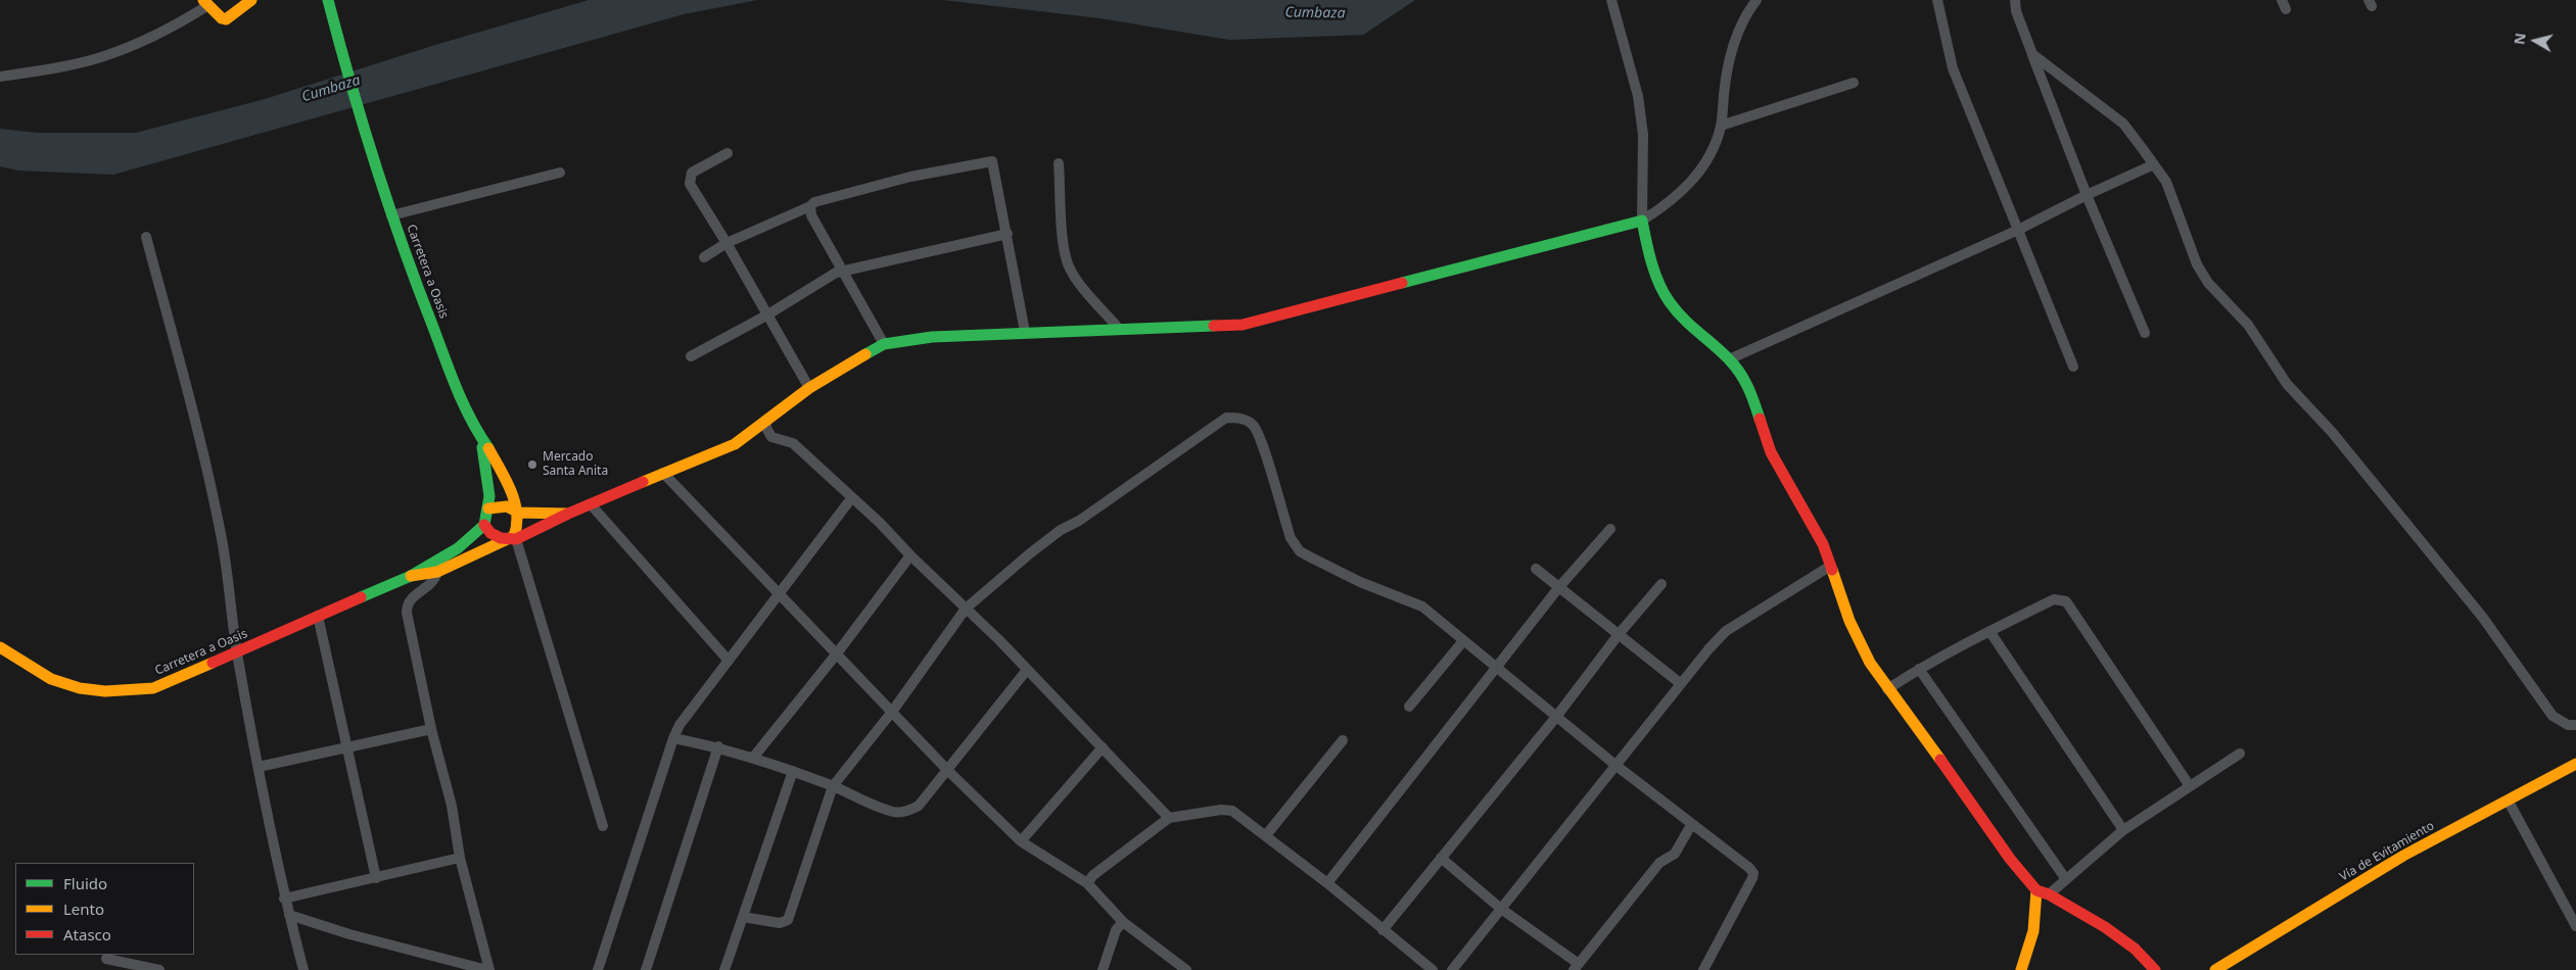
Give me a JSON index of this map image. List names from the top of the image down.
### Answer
{
  "streets": {
    "main road": ["Carretera a Oasis", "Vía de Evitamiento"]
  },
  "water": ["Cumbaza"],
  "places": ["Mercado Santa Anita"],
  "legend": ["Fluido", "Lento", "Atasco"],
  "north": "left"
}
